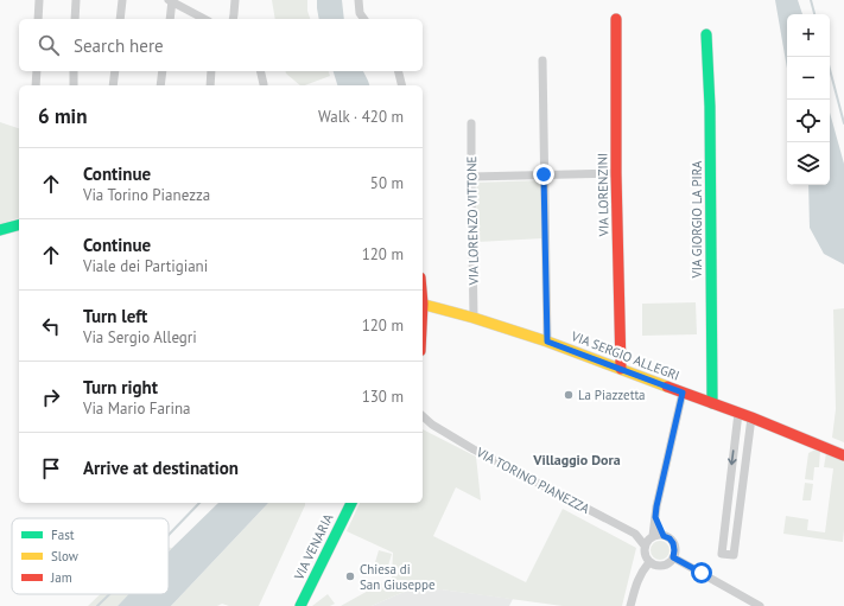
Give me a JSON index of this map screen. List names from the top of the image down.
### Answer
{
  "streets": {
    "street": [
      "VIA LORENZINI",
      "VIA GIORGIO LA PIRA",
      "VIA LORENZO VITTONE",
      "VIA SERGIO ALLEGRI",
      "VIA TORINO PIANEZZA",
      "VIA VENARIA"
    ]
  },
  "crossings": [
    ["VIA LORENZINI", "VIA SERGIO ALLEGRI"],
    ["VIA GIORGIO LA PIRA", "VIA SERGIO ALLEGRI"],
    ["VIA LORENZO VITTONE", "VIA SERGIO ALLEGRI"]
  ],
  "districts": ["Villaggio Dora"],
  "places": ["La Piazzetta", "Chiesa di San Giuseppe"],
  "legend": ["Fast", "Slow", "Jam"],
  "page": {
    "map_buttons": ["+", "−"],
    "search": "Search here",
    "heading": ["6 min", "Walk · 420 m"],
    "list": [
      ["Continue", "Via Torino Pianezza", "50 m"],
      ["Continue", "Viale dei Partigiani", "120 m"],
      ["Turn left", "Via Sergio Allegri", "120 m"],
      ["Turn right", "Via Mario Farina", "130 m"],
      "Arrive at destination"
    ]
  }
}
